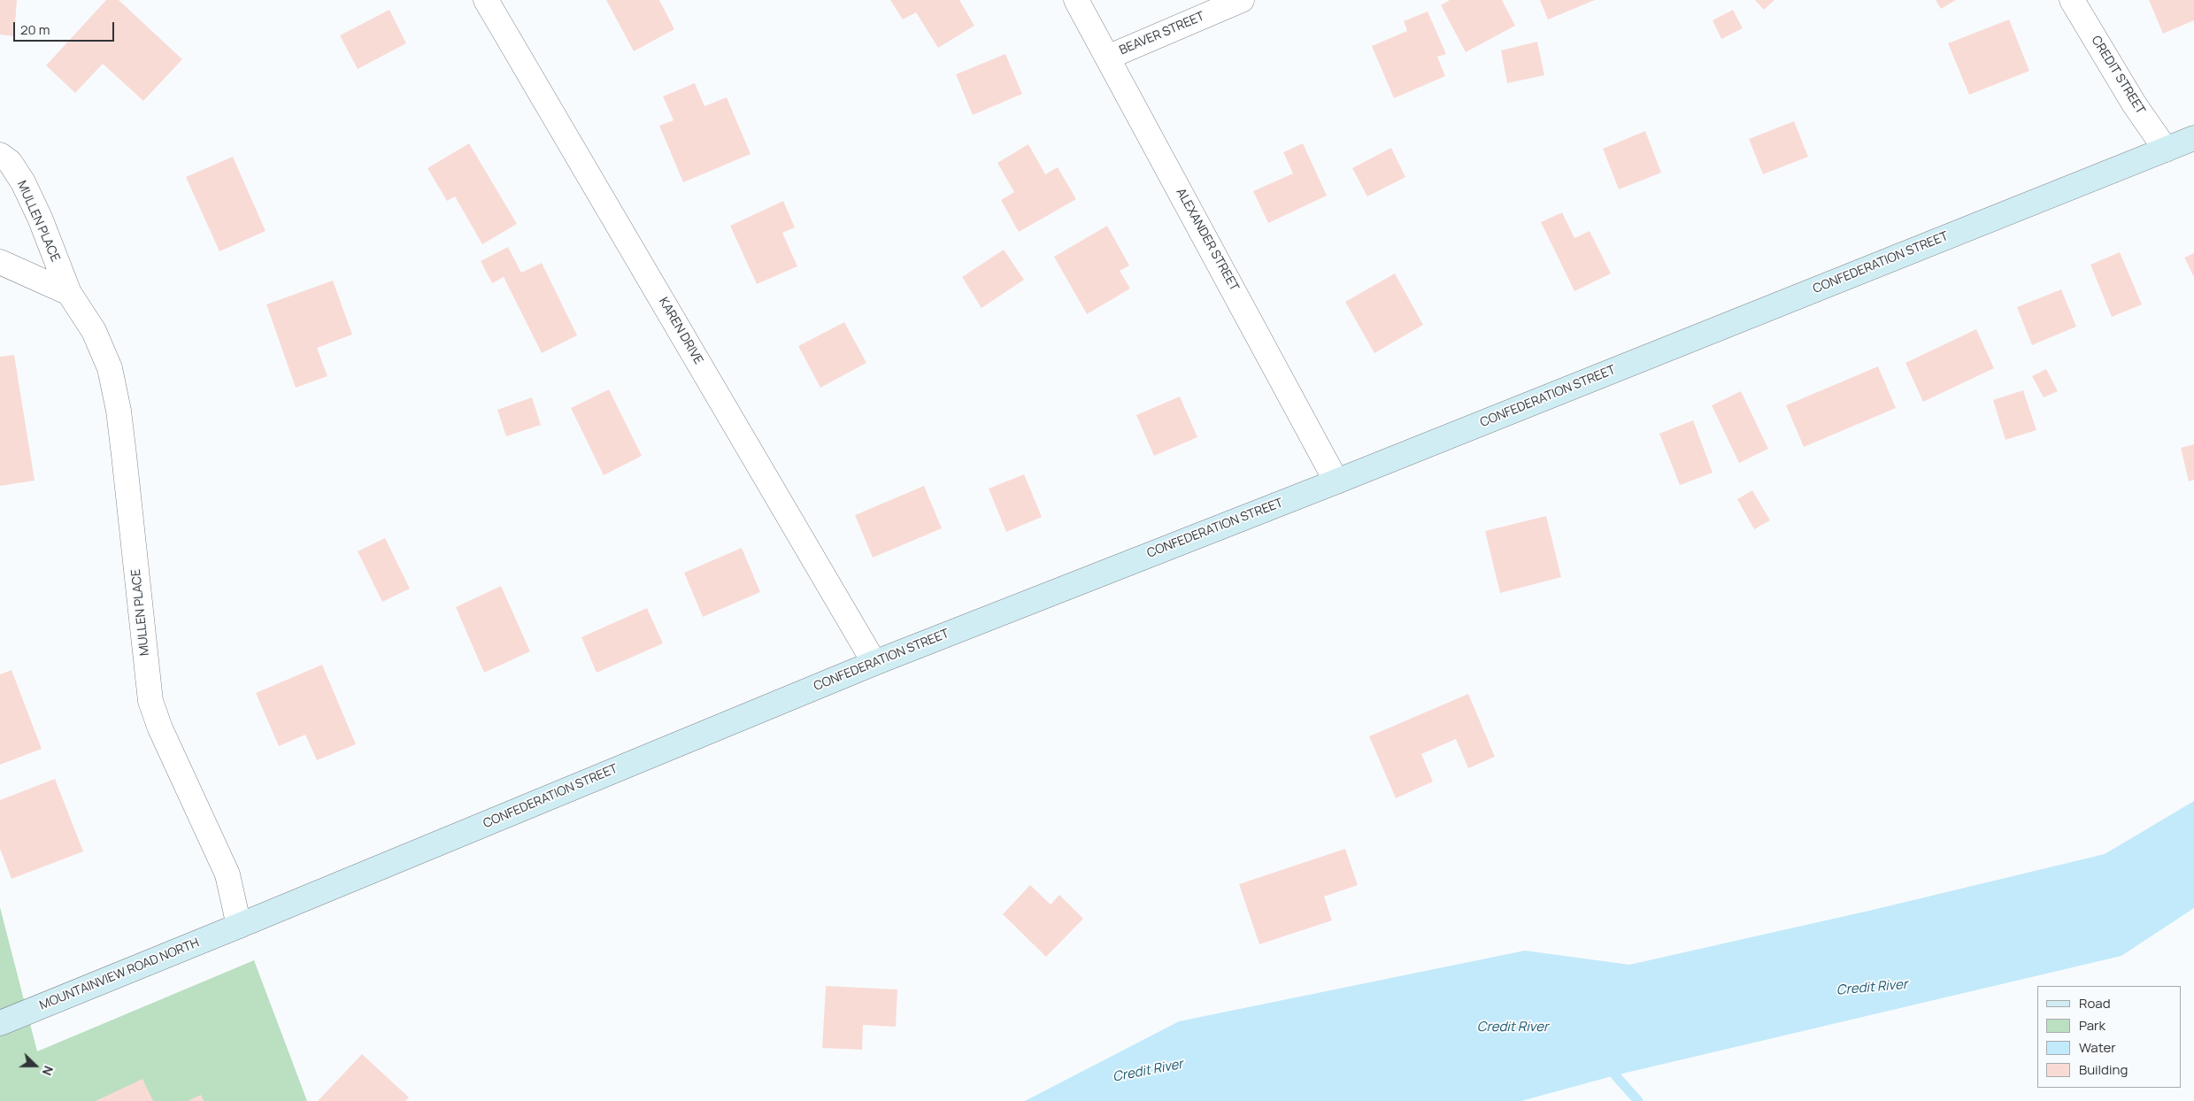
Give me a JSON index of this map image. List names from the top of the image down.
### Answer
{
  "streets": {
    "main road": ["CONFEDERATION STREET", "MOUNTAINVIEW ROAD NORTH"],
    "street": [
      "BEAVER STREET",
      "CREDIT STREET",
      "MULLEN PLACE",
      "ALEXANDER STREET",
      "KAREN DRIVE"
    ]
  },
  "crossings": [
    ["BEAVER STREET", "ALEXANDER STREET"],
    ["CREDIT STREET", "CONFEDERATION STREET"],
    ["MULLEN PLACE", "CONFEDERATION STREET"],
    ["MULLEN PLACE", "MOUNTAINVIEW ROAD NORTH"],
    ["ALEXANDER STREET", "CONFEDERATION STREET"],
    ["CONFEDERATION STREET", "KAREN DRIVE"],
    ["CONFEDERATION STREET", "MOUNTAINVIEW ROAD NORTH"]
  ],
  "water": ["Credit River"],
  "legend": [
    "Road",
    "Park",
    "Water",
    "Building"
  ],
  "scale_bar": "20 m",
  "north": "right"
}
